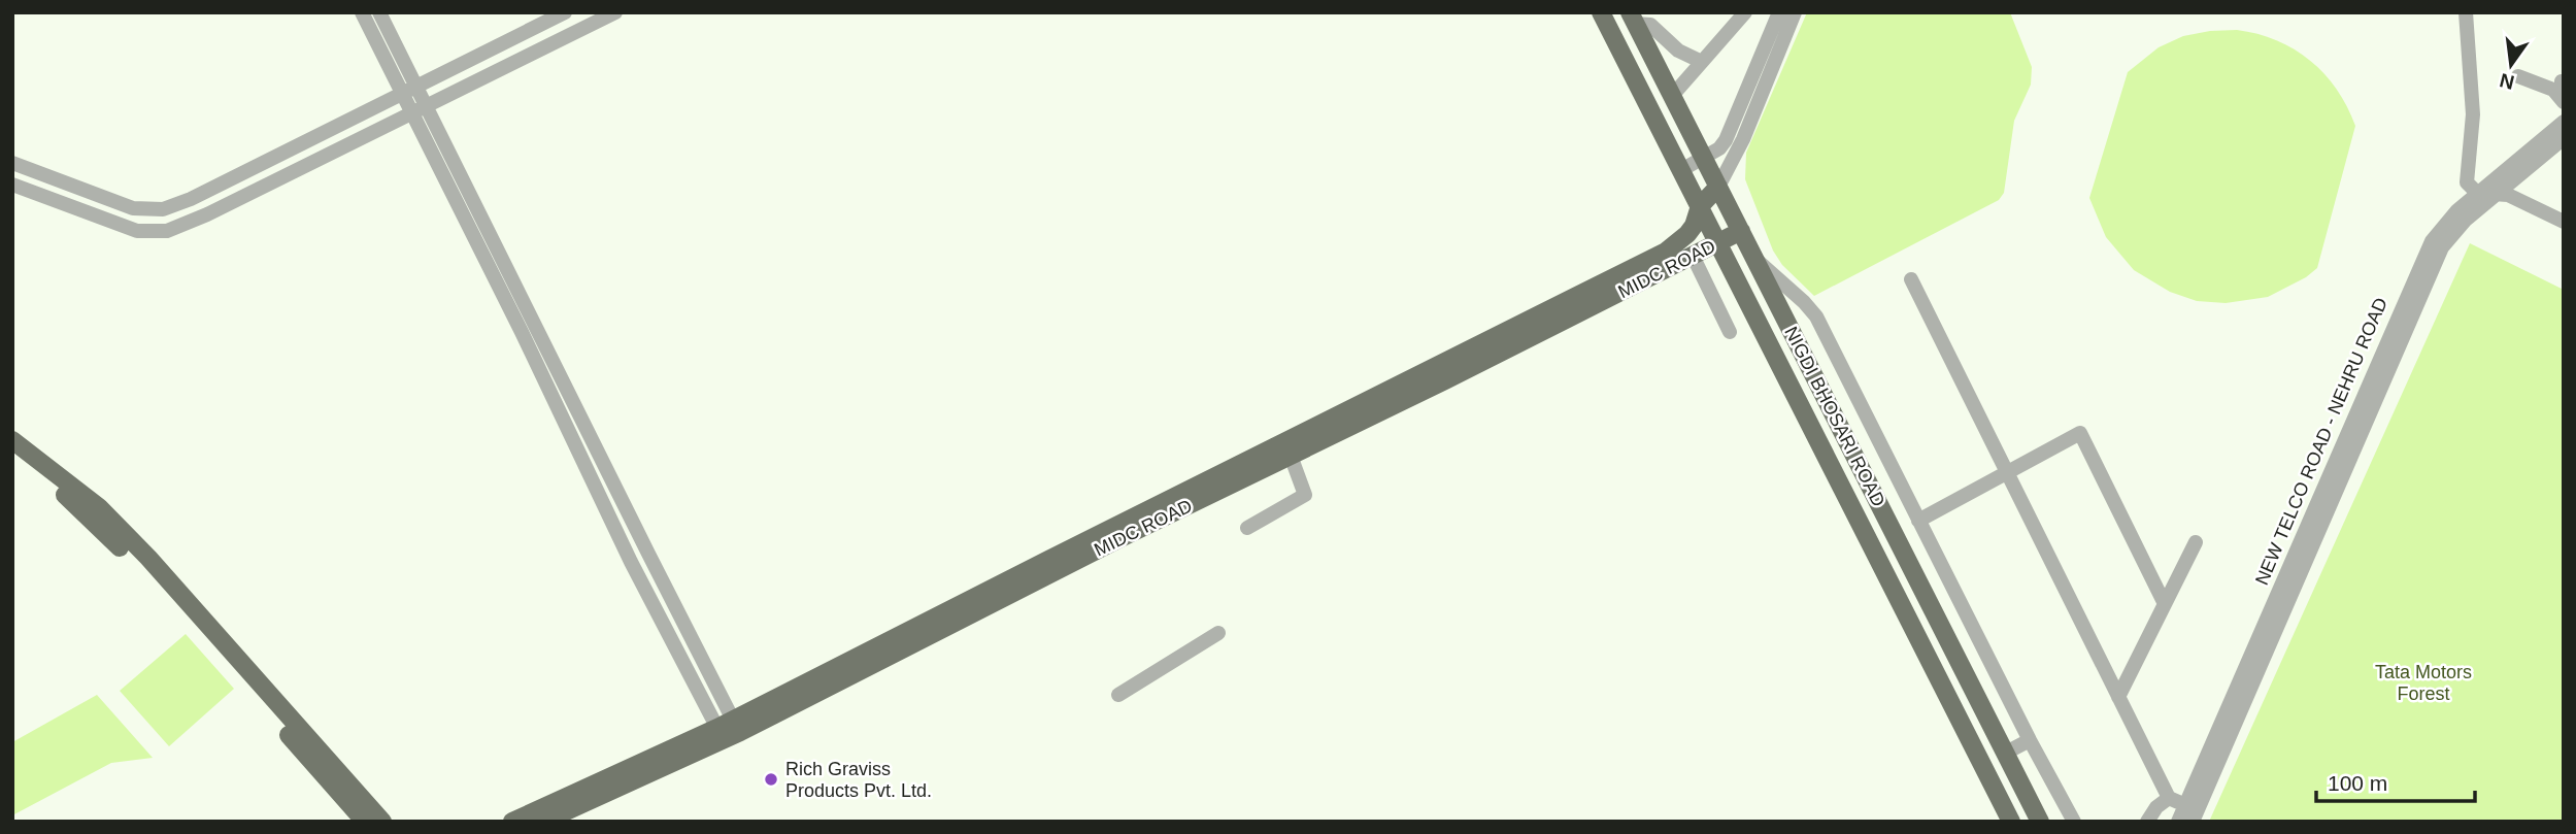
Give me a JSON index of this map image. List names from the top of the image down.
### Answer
{
  "streets": {
    "main road": ["MIDC ROAD", "NIGDI BHOSARI ROAD"],
    "street": ["NEW TELCO ROAD - NEHRU ROAD"]
  },
  "crossings": [
    ["MIDC ROAD", "NIGDI BHOSARI ROAD"]
  ],
  "parks": ["Tata Motors Forest"],
  "places": ["Rich Graviss Products Pvt. Ltd."],
  "scale_bar": "100 m",
  "north": "bottom"
}
